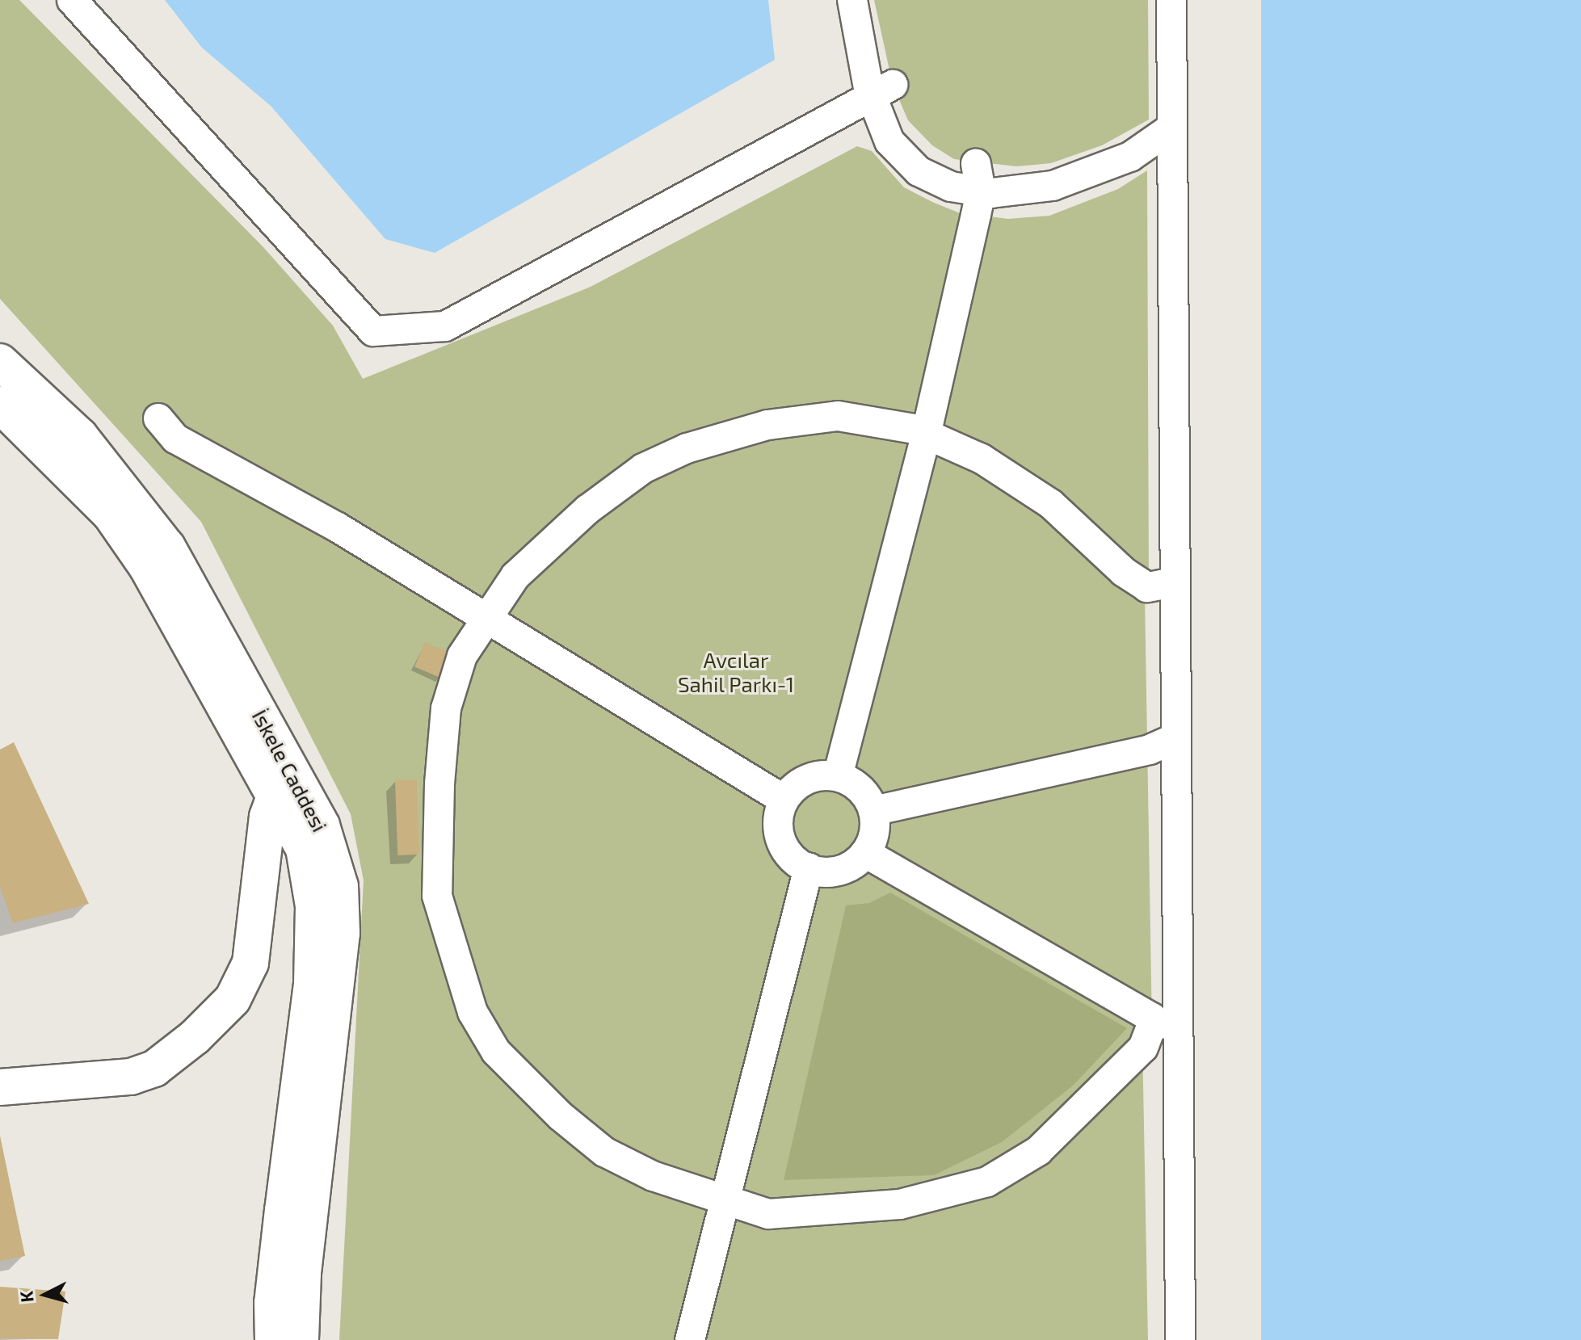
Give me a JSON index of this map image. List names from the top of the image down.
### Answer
{
  "streets": {
    "main road": ["İskele Caddesi"]
  },
  "parks": ["Avcılar Sahil Parkı-1"],
  "north": "left"
}
